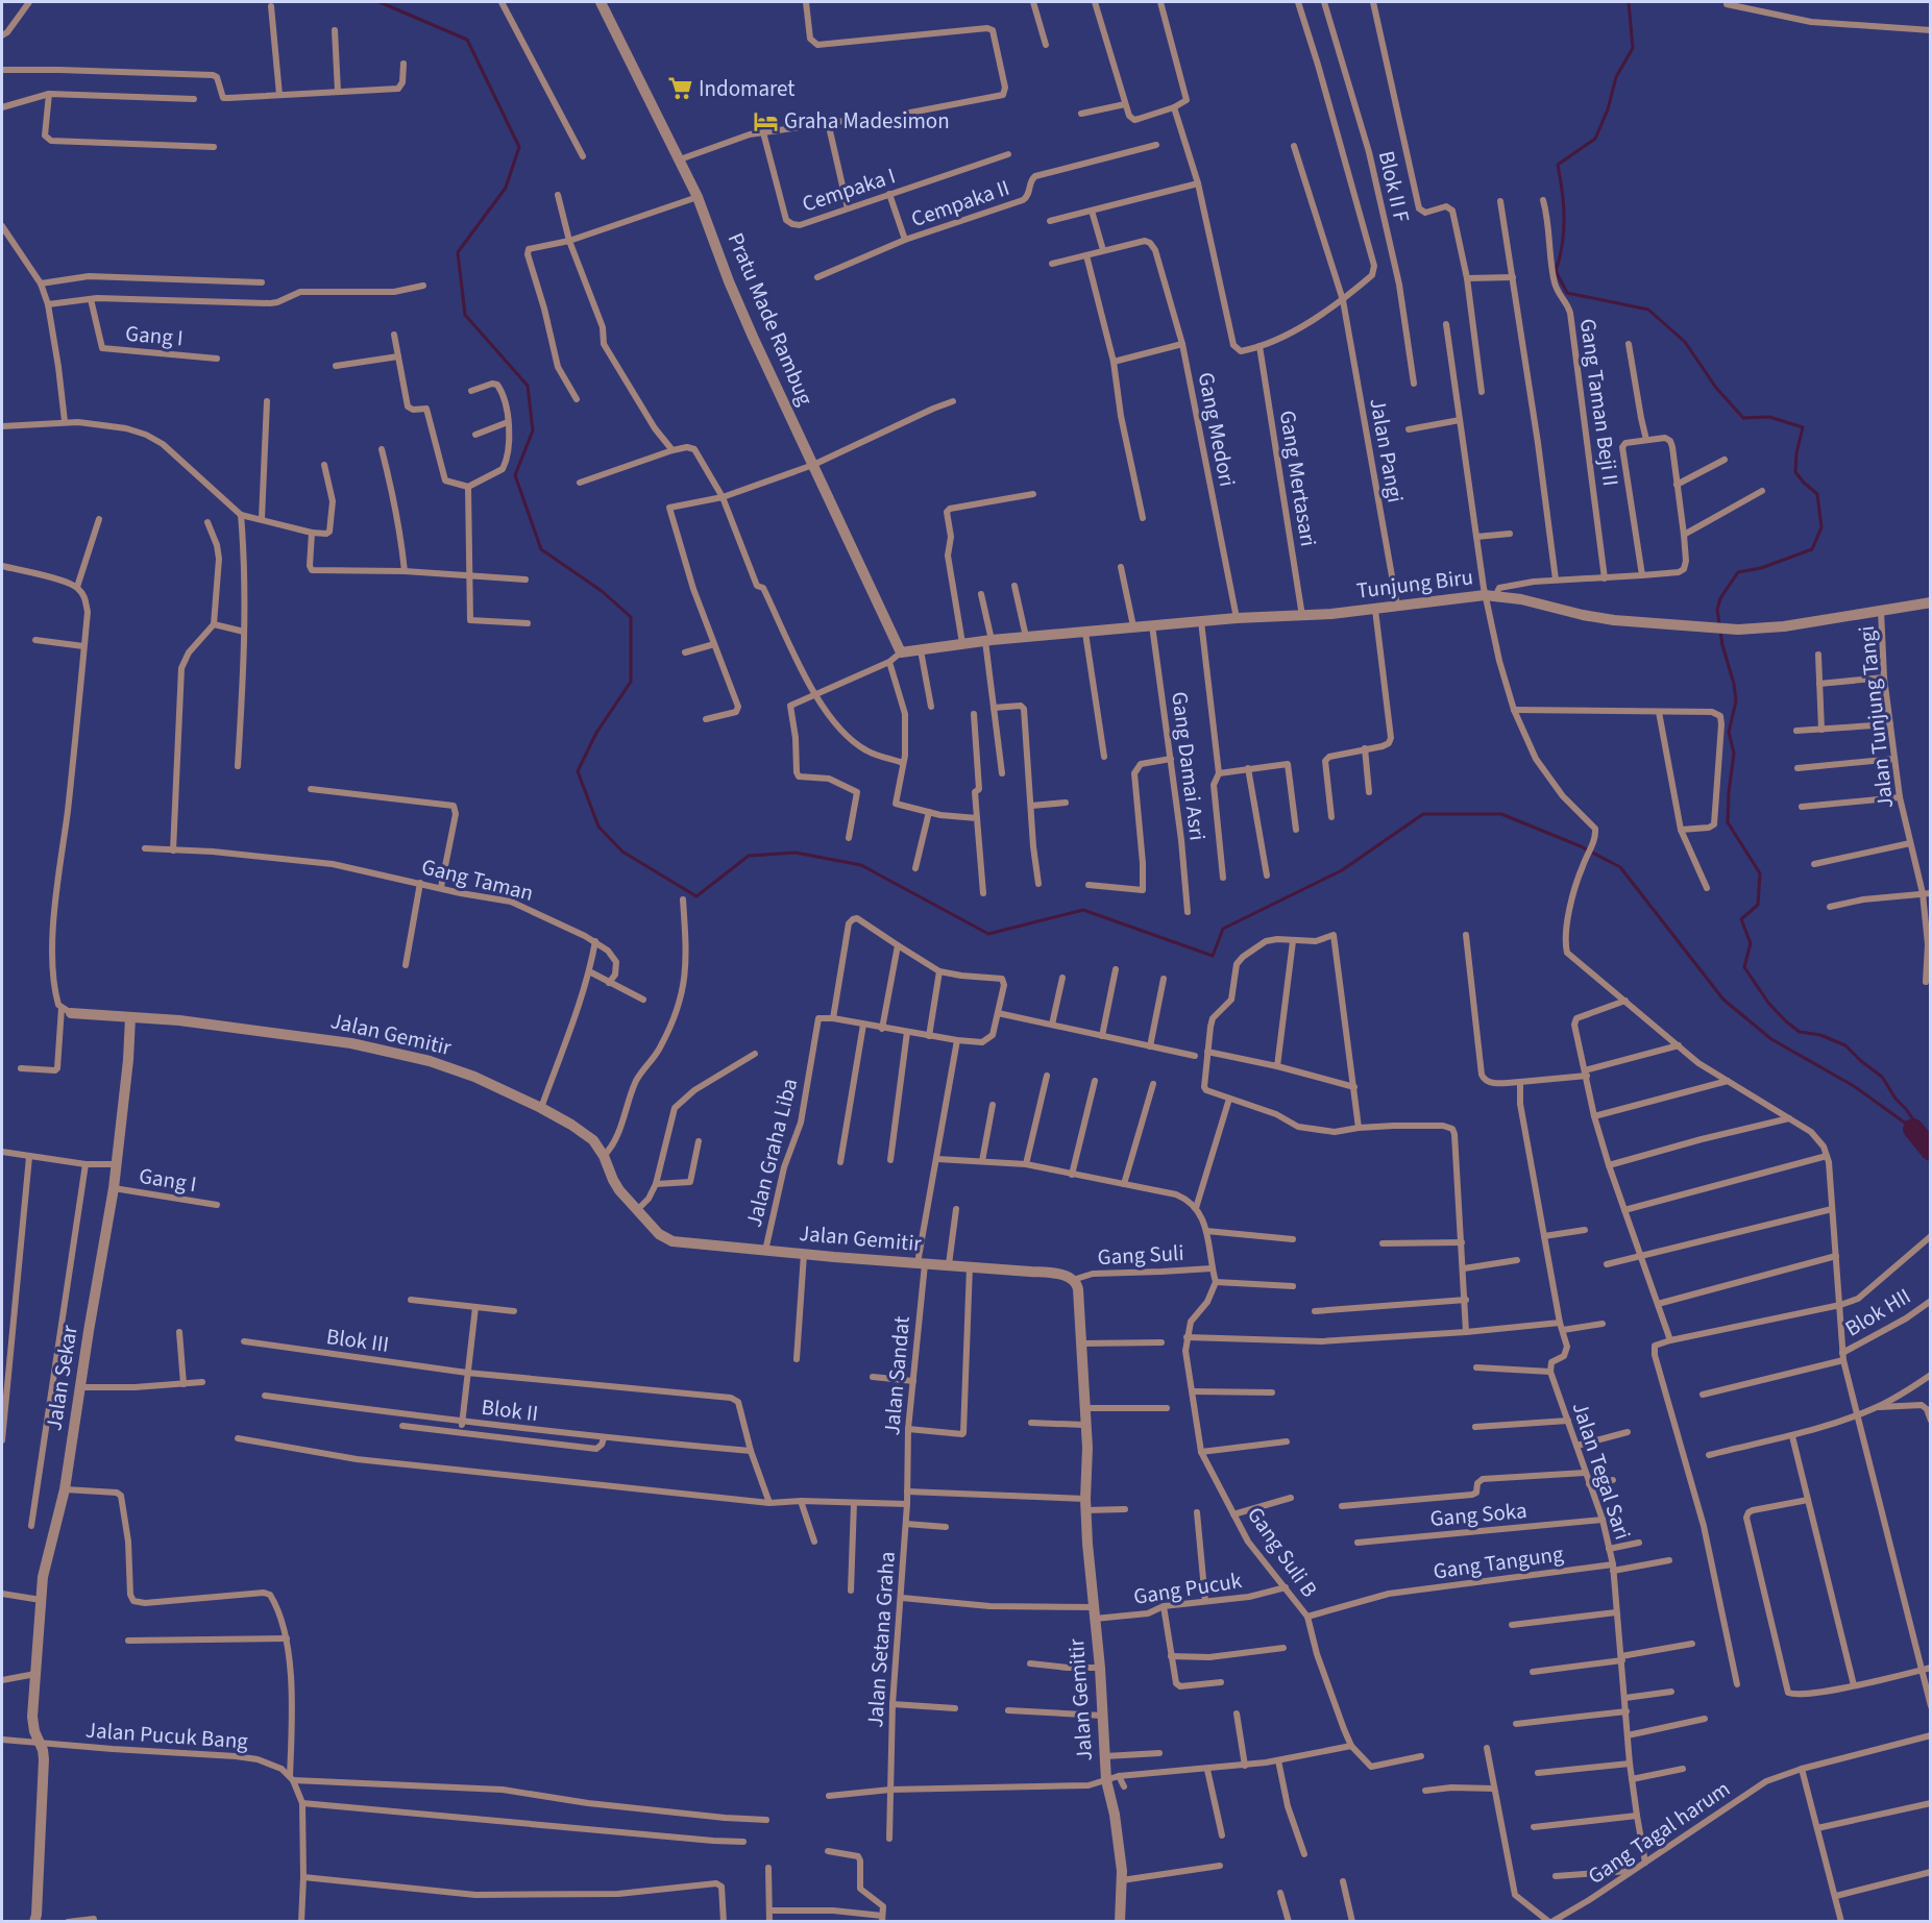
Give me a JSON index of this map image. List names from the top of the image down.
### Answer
{
  "streets": {
    "street": [
      "Blok II F",
      "Cempaka I",
      "Cempaka II",
      "Pratu Made Rambug",
      "Gang I",
      "Gang Taman Beji II",
      "Gang Medori",
      "Jalan Pangi",
      "Gang Mertasari",
      "Tunjung Biru",
      "Jalan Tunjung Tangi",
      "Gang Damai Asri",
      "Gang Taman",
      "Jalan Gemitir",
      "Jalan Graha Liba",
      "Gang Suli",
      "Blok HII",
      "Blok III",
      "Jalan Sandat",
      "Jalan Sekar",
      "Blok II",
      "Jalan Tegal Sari",
      "Gang Soka",
      "Gang Suli B",
      "Gang Tangung",
      "Gang Pucuk",
      "Jalan Setana Graha",
      "Jalan Pucuk Bang",
      "Gang Tagal harum"
    ]
  },
  "crossings": [
    ["Pratu Made Rambug", "Tunjung Biru"],
    ["Gang I", "Jalan Sekar"],
    ["Gang Taman Beji II", "Tunjung Biru"],
    ["Gang Medori", "Tunjung Biru"],
    ["Jalan Pangi", "Tunjung Biru"],
    ["Gang Mertasari", "Tunjung Biru"],
    ["Tunjung Biru", "Jalan Tunjung Tangi"],
    ["Tunjung Biru", "Gang Damai Asri"],
    ["Jalan Gemitir", "Jalan Graha Liba"],
    ["Jalan Gemitir", "Gang Suli"],
    ["Jalan Gemitir", "Jalan Sandat"],
    ["Jalan Gemitir", "Jalan Sekar"],
    ["Jalan Gemitir", "Gang Pucuk"],
    ["Blok III", "Blok II"],
    ["Jalan Sandat", "Jalan Setana Graha"],
    ["Jalan Sekar", "Jalan Pucuk Bang"],
    ["Jalan Tegal Sari", "Gang Soka"],
    ["Jalan Tegal Sari", "Gang Tangung"],
    ["Jalan Tegal Sari", "Gang Tagal harum"],
    ["Gang Suli B", "Gang Tangung"],
    ["Gang Suli B", "Gang Pucuk"],
    ["Gang Pucuk", "Jalan Setana Graha"]
  ],
  "places": {
    "supermarket": ["Indomaret"],
    "hotel": ["Graha Madesimon"]
  }
}
